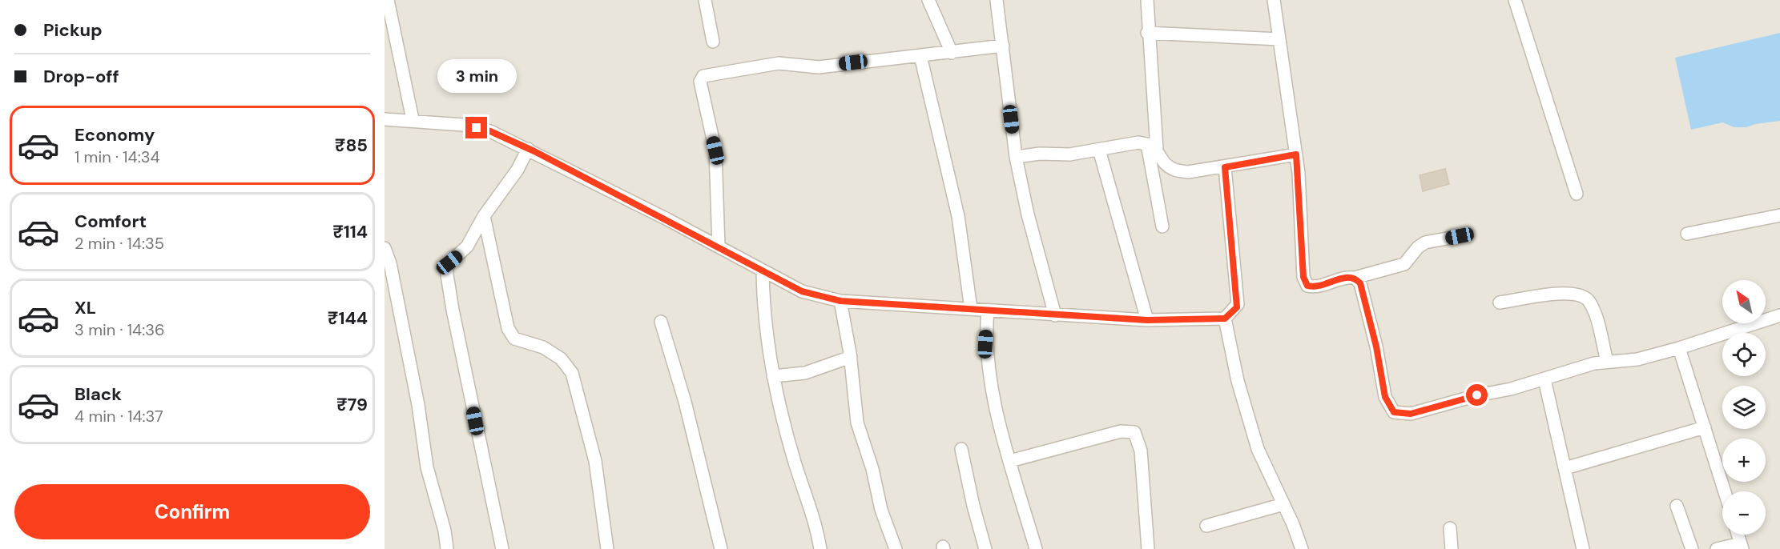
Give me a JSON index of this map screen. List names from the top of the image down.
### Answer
{
  "north": "top left",
  "page": {
    "banner": ["Pickup", "Drop-off"],
    "bubble": "3 min",
    "list": [
      {
        "name": "Economy",
        "note": "1 min · 14:34",
        "value": "₹85"
      },
      {
        "name": "Comfort",
        "note": "2 min · 14:35",
        "value": "₹114"
      },
      {
        "name": "XL",
        "note": "3 min · 14:36",
        "value": "₹144"
      },
      {
        "name": "Black",
        "note": "4 min · 14:37",
        "value": "₹79"
      }
    ],
    "map_buttons": ["+", "−"],
    "buttons": "Confirm"
  }
}
